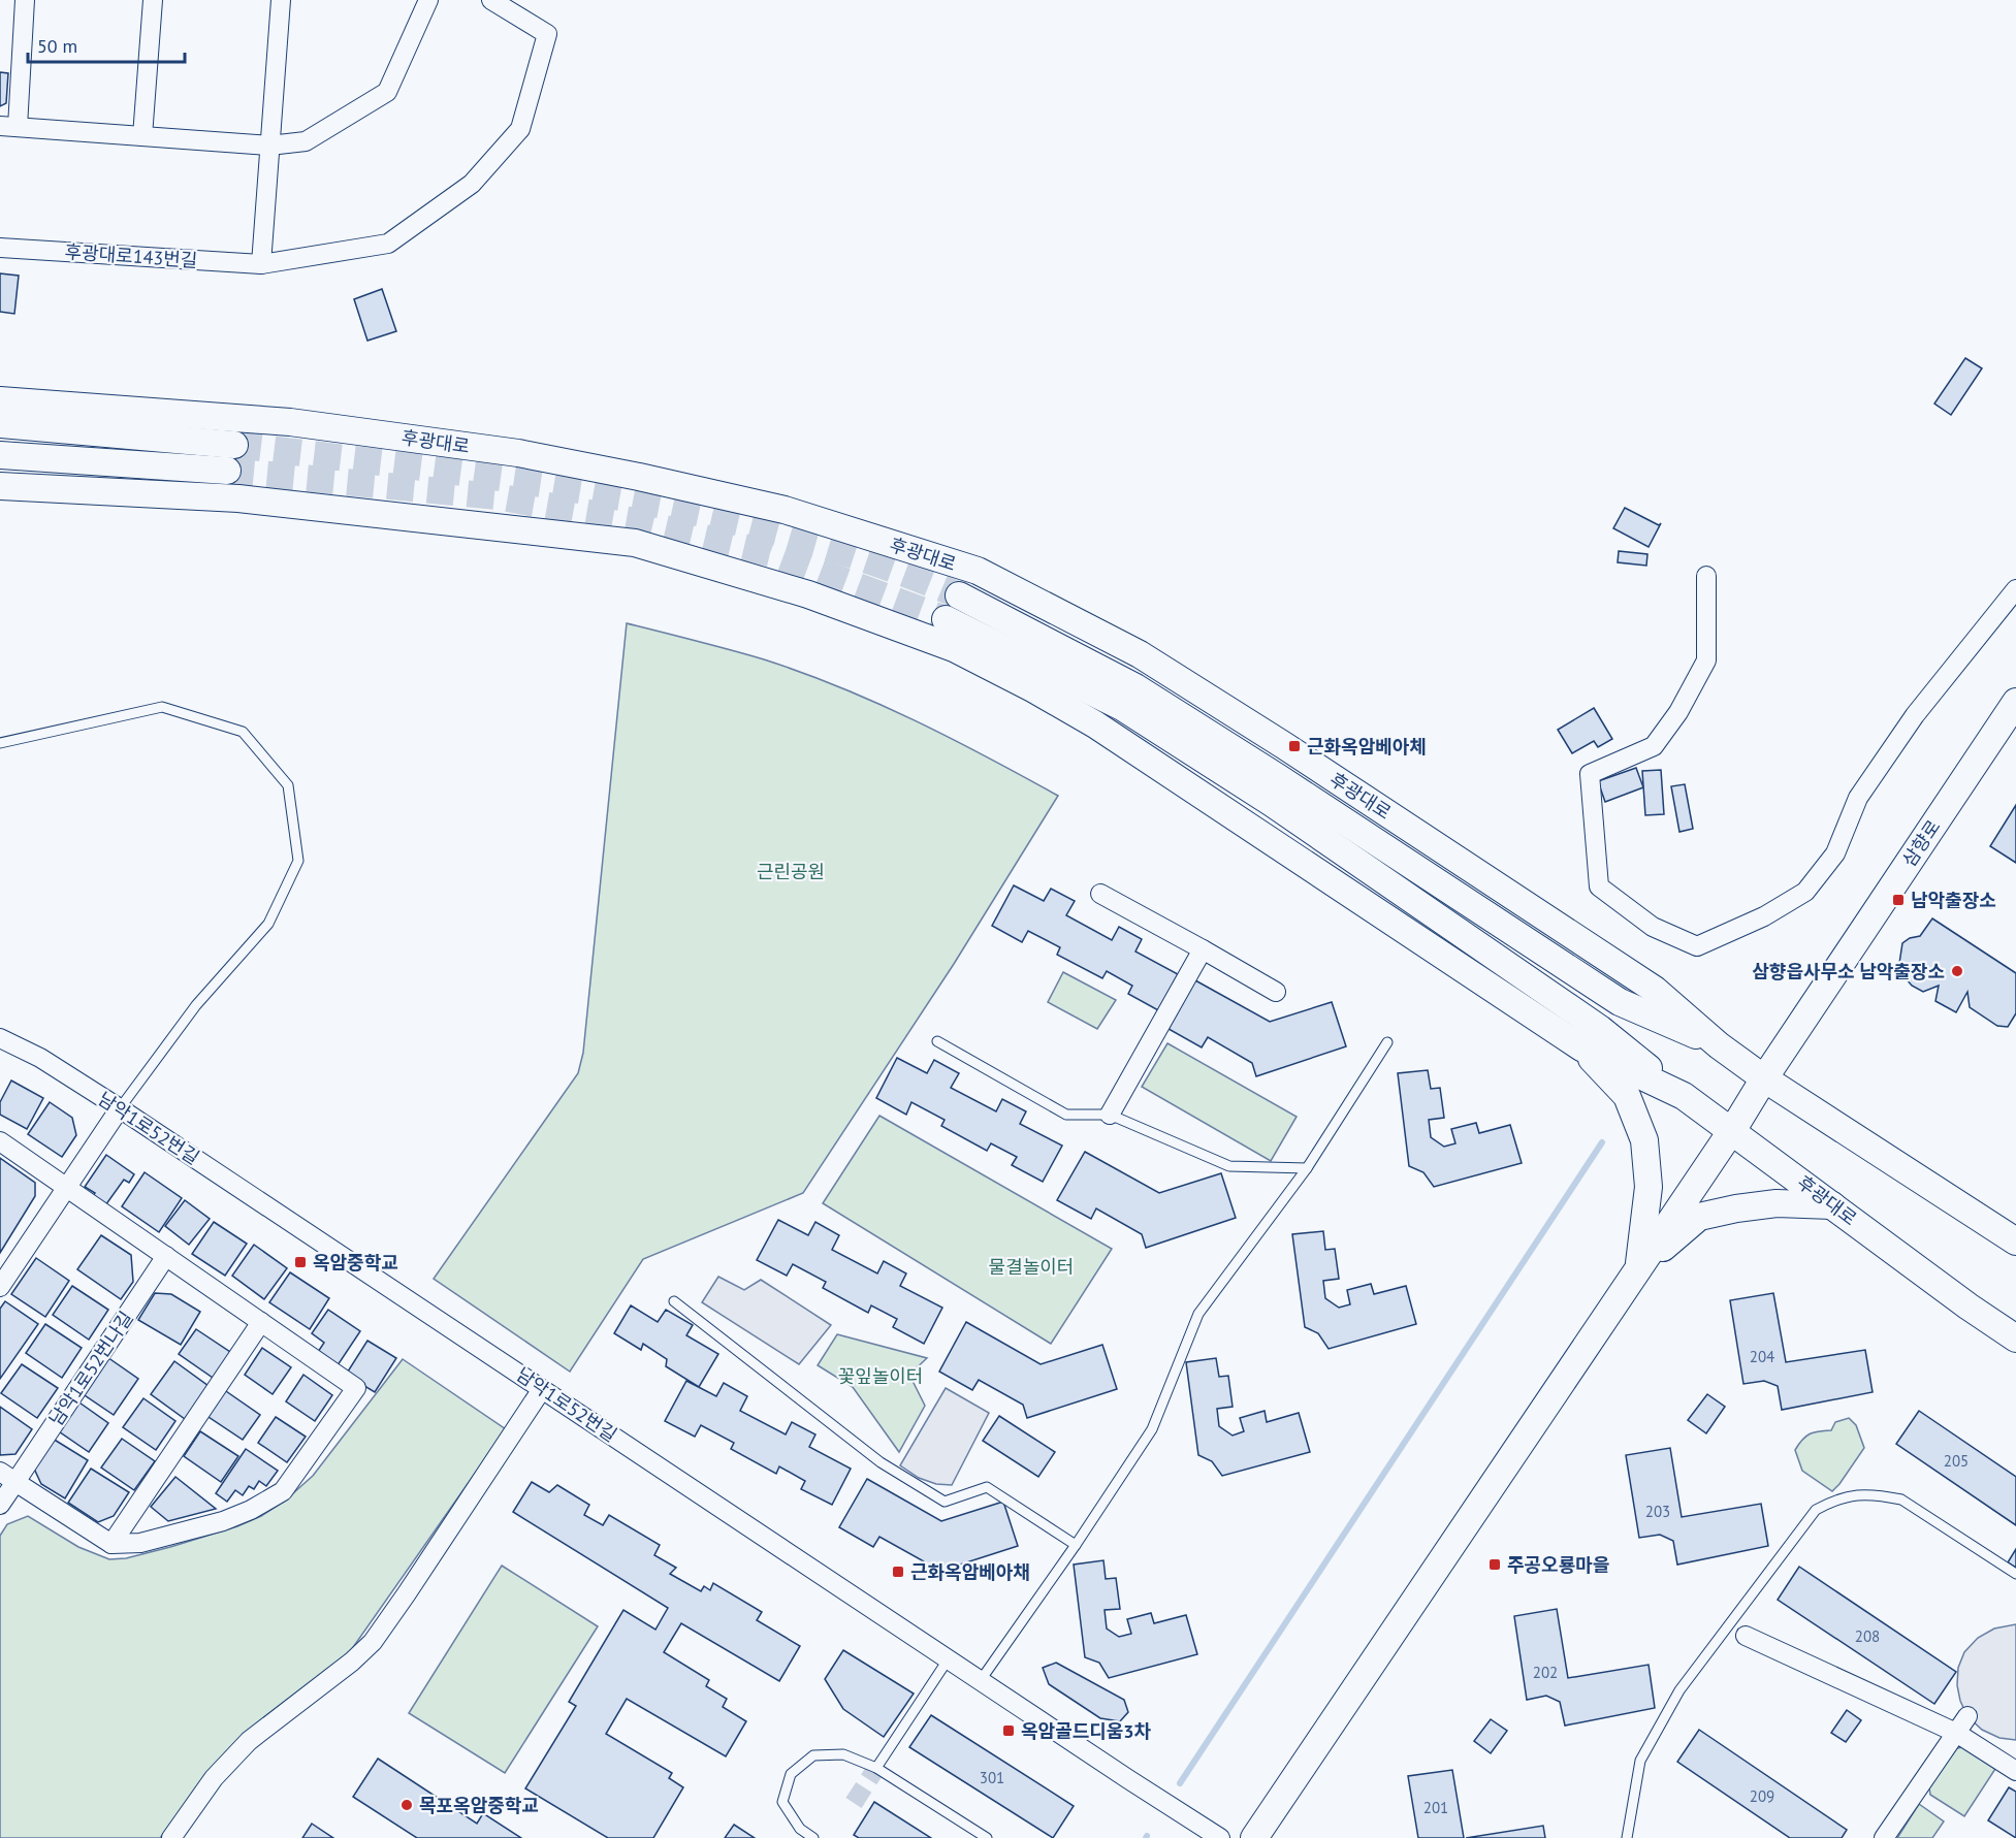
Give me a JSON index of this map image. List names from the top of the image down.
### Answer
{
  "streets": {
    "street": [
      "후광대로143번길",
      "후광대로",
      "삼향로",
      "남악1로52번길",
      "남악1로52번나길"
    ]
  },
  "crossings": [
    ["후광대로", "삼향로"]
  ],
  "parks": ["근린공원", "물결놀이터", "꽃잎놀이터"],
  "places": {
    "transit": [
      "근화옥암베아체",
      "남악출장소",
      "옥암중학교",
      "주공오룡마을",
      "근화옥암베아채",
      "옥암골드디움3차"
    ],
    "other": ["삼향읍사무소 남악출장소", "목포옥암중학교"]
  },
  "house_numbers": [
    "204",
    "205",
    "203",
    "208",
    "202",
    "301",
    "209",
    "201"
  ],
  "scale_bar": "50 m"
}
